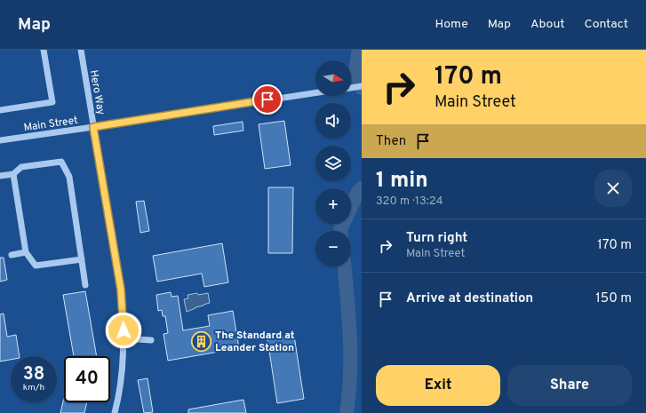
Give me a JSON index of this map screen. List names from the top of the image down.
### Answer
{
  "streets": {
    "street": ["Hero Way", "Main Street"]
  },
  "crossings": [
    ["Hero Way", "Main Street"]
  ],
  "places": {
    "building": ["The Standard at Leander Station"]
  },
  "north": "right",
  "page": {
    "header": "Map",
    "nav": [
      "Home",
      "Map",
      "About",
      "Contact"
    ],
    "turn": ["170 m", "Main Street"],
    "map_buttons": ["+", "−"],
    "then": "Then",
    "heading": ["1 min", "320 m · 13:24"],
    "list": [
      {
        "name": "Turn right",
        "note": "Main Street",
        "value": "170 m"
      },
      {
        "name": "Arrive at destination",
        "value": "150 m"
      }
    ],
    "speed": "38 km/h",
    "limit": "40",
    "buttons": ["Exit", "Share"]
  }
}
